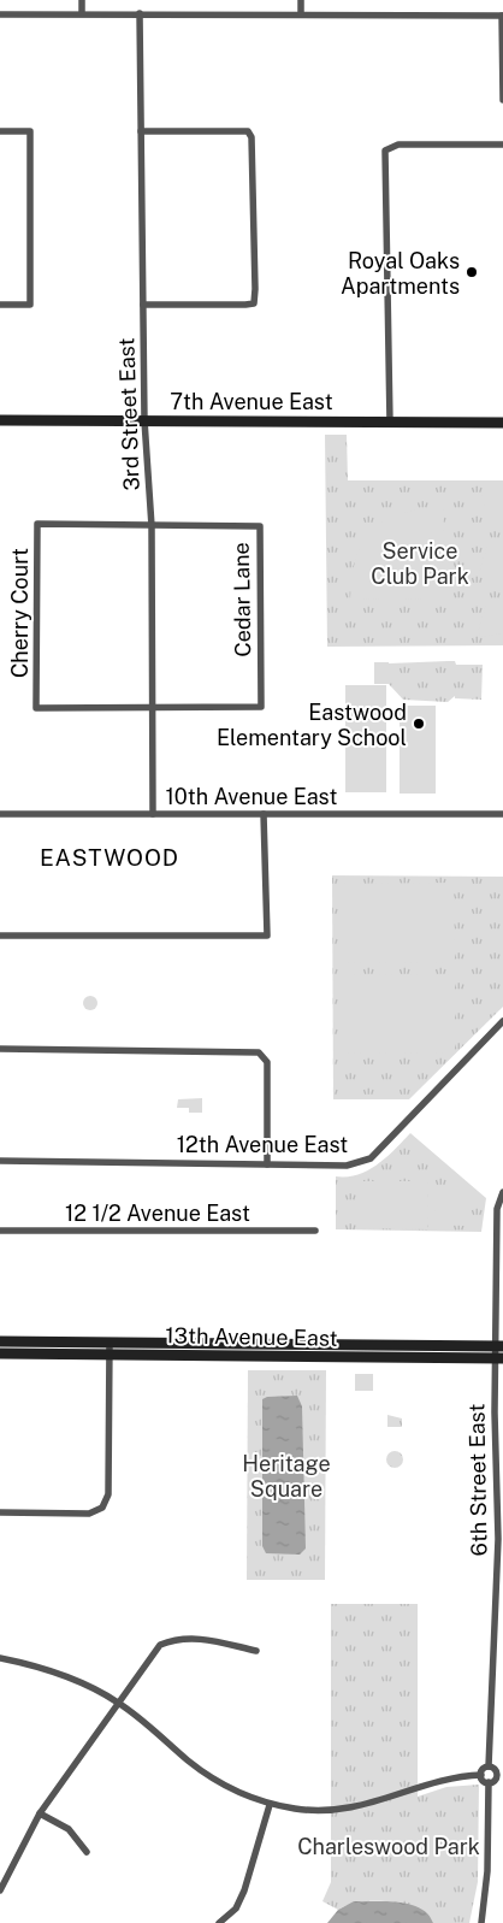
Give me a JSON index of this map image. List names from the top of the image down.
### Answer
{
  "streets": {
    "main road": ["7th Avenue East", "13th Avenue East"],
    "street": [
      "3rd Street East",
      "Cedar Lane",
      "Cherry Court",
      "10th Avenue East",
      "12th Avenue East",
      "12 1/2 Avenue East",
      "6th Street East"
    ]
  },
  "crossings": [
    ["7th Avenue East", "3rd Street East"],
    ["3rd Street East", "Cedar Lane"],
    ["3rd Street East", "Cherry Court"],
    ["3rd Street East", "10th Avenue East"],
    ["Cedar Lane", "Cherry Court"],
    ["13th Avenue East", "6th Street East"]
  ],
  "districts": ["EASTWOOD"],
  "parks": ["Service Club Park", "Heritage Square", "Charleswood Park"],
  "places": ["Royal Oaks Apartments", "Eastwood Elementary School"]
}
